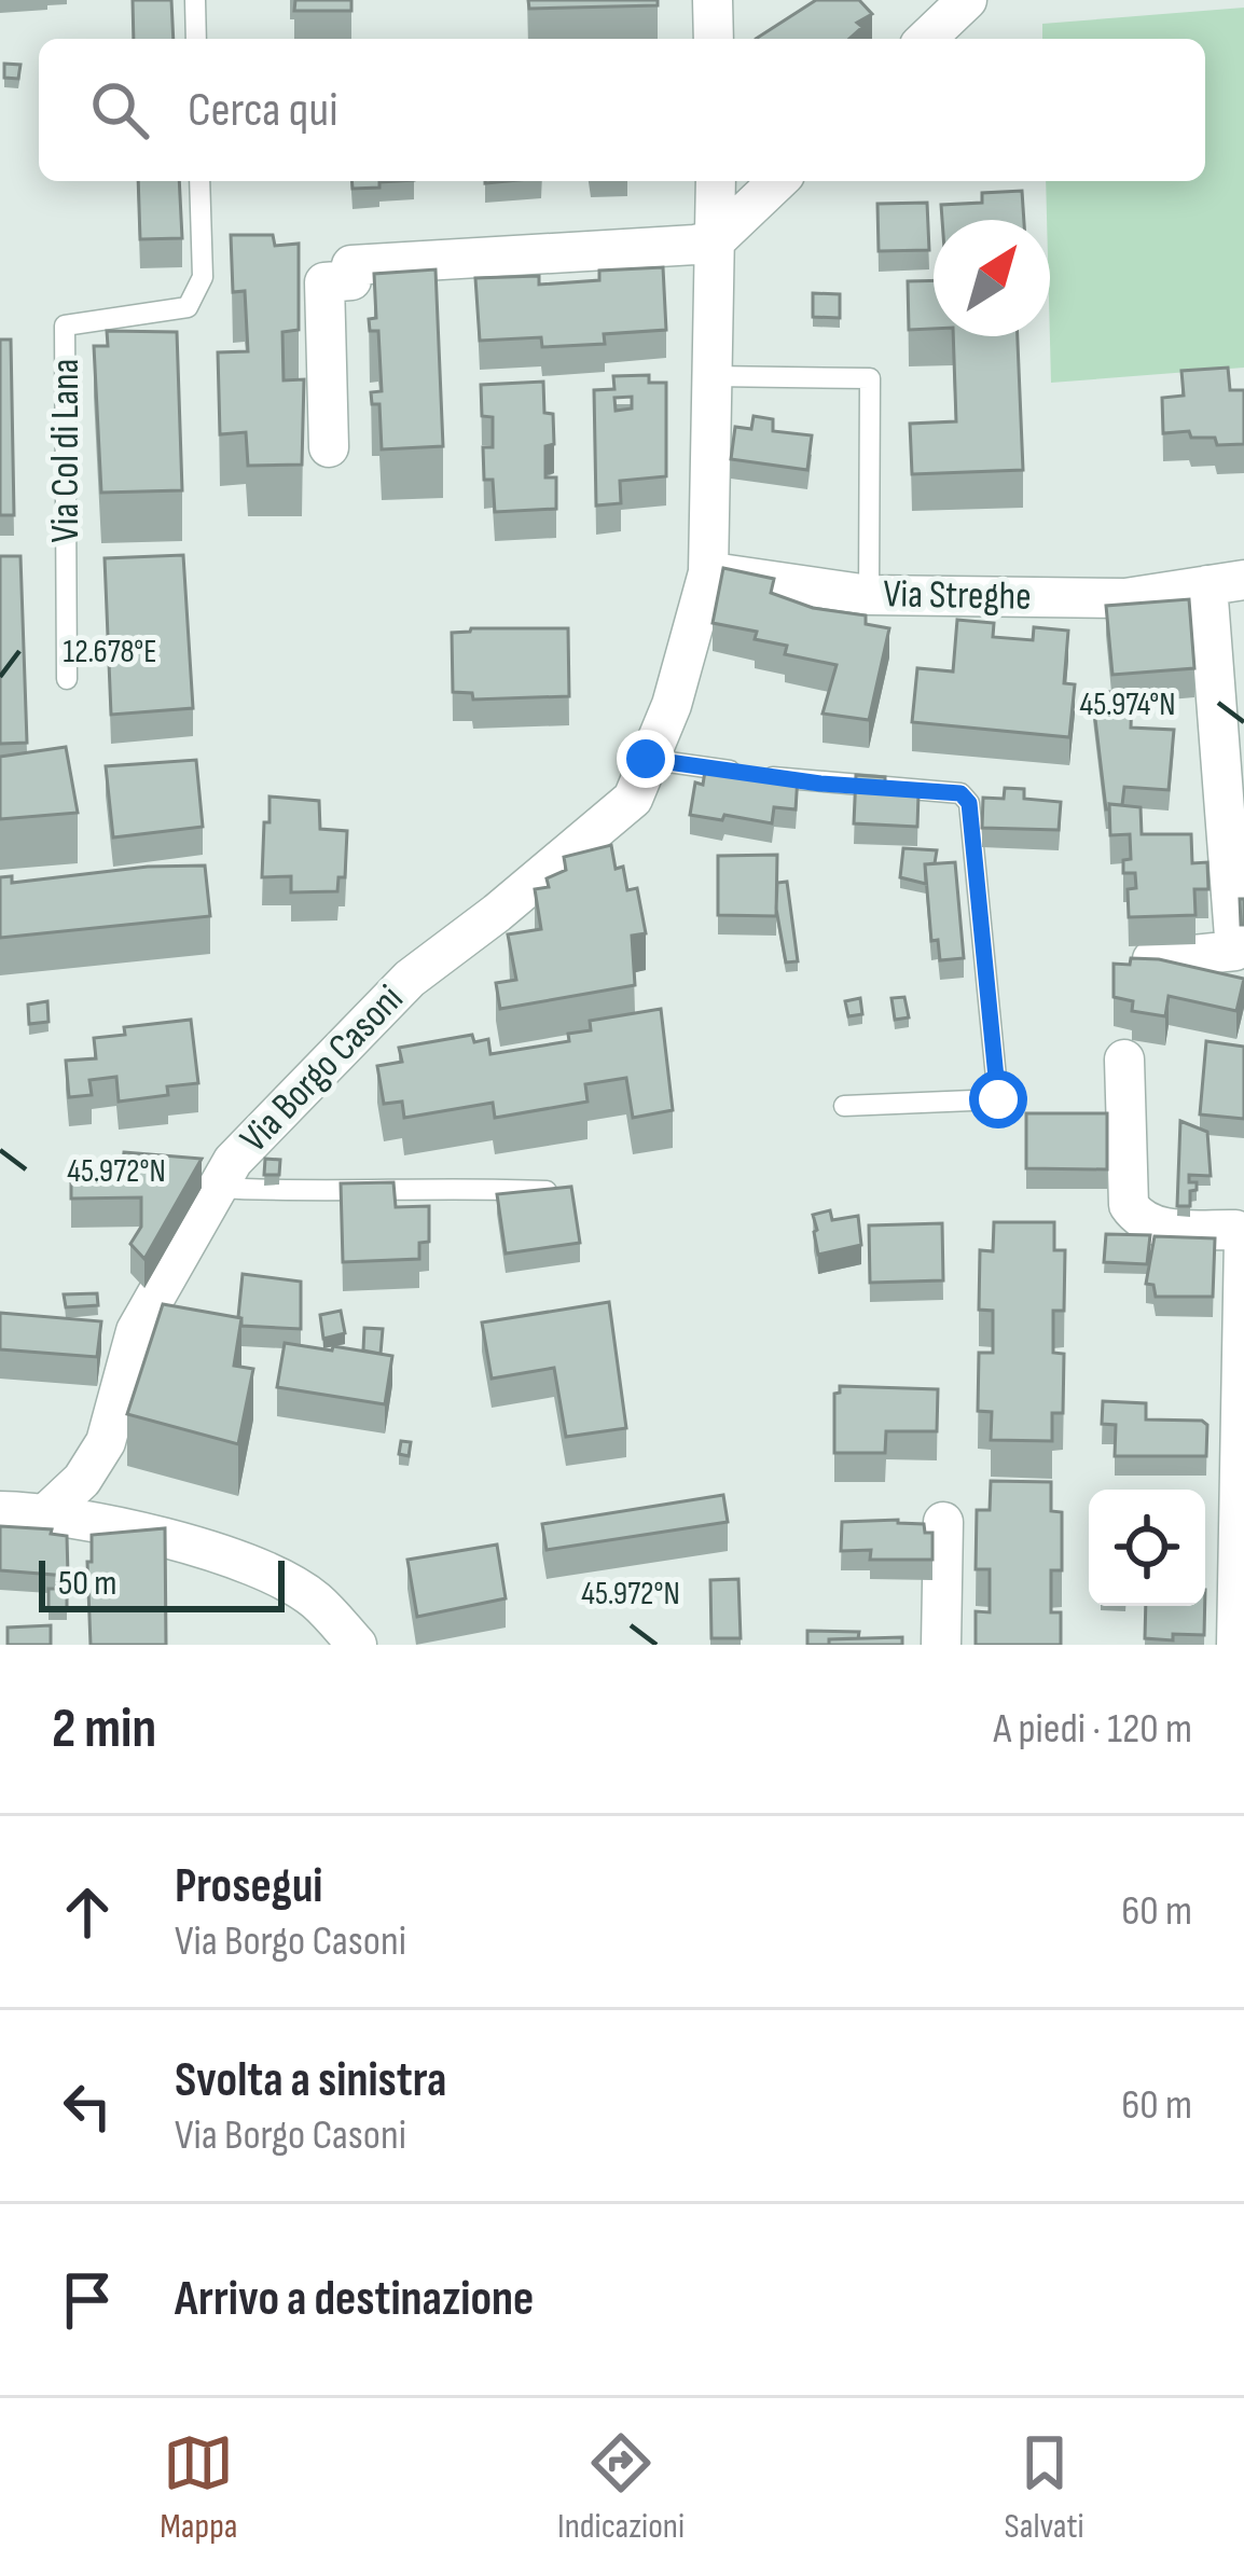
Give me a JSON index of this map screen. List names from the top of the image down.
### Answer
{
  "streets": {
    "street": ["Via Streghe", "Via Borgo Casoni"],
    "lane": ["Via Col di Lana"]
  },
  "crossings": [
    ["Via Streghe", "Via Borgo Casoni"]
  ],
  "scale_bar": "50 m",
  "north": "top right",
  "page": {
    "search": "Cerca qui",
    "scale": "50 m",
    "heading": ["2 min", "A piedi · 120 m"],
    "list": [
      ["Prosegui", "Via Borgo Casoni", "60 m"],
      ["Svolta a sinistra", "Via Borgo Casoni", "60 m"],
      "Arrivo a destinazione"
    ],
    "nav": ["Mappa", "Indicazioni", "Salvati"]
  },
  "coordinates": ["12.678°E", "45.974°N", "45.972°N"]
}
